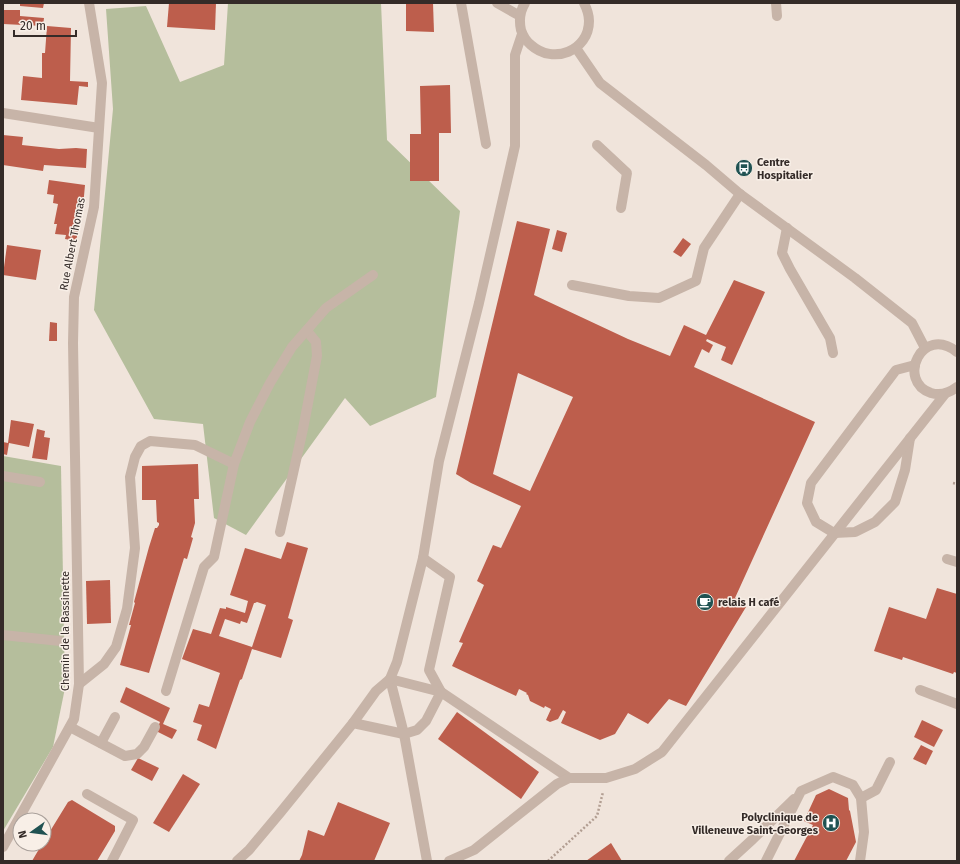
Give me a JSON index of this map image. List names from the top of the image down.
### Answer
{
  "streets": {
    "street": ["Rue Albert Thomas", "Chemin de la Bassinette"]
  },
  "crossings": [
    ["Rue Albert Thomas", "Chemin de la Bassinette"]
  ],
  "places": {
    "bus stop": ["Centre Hospitalier"],
    "cafe": ["relais H café"],
    "hospital": ["Polyclinique de Villeneuve Saint-Georges"]
  },
  "scale_bar": "20 m",
  "north": "left"
}
